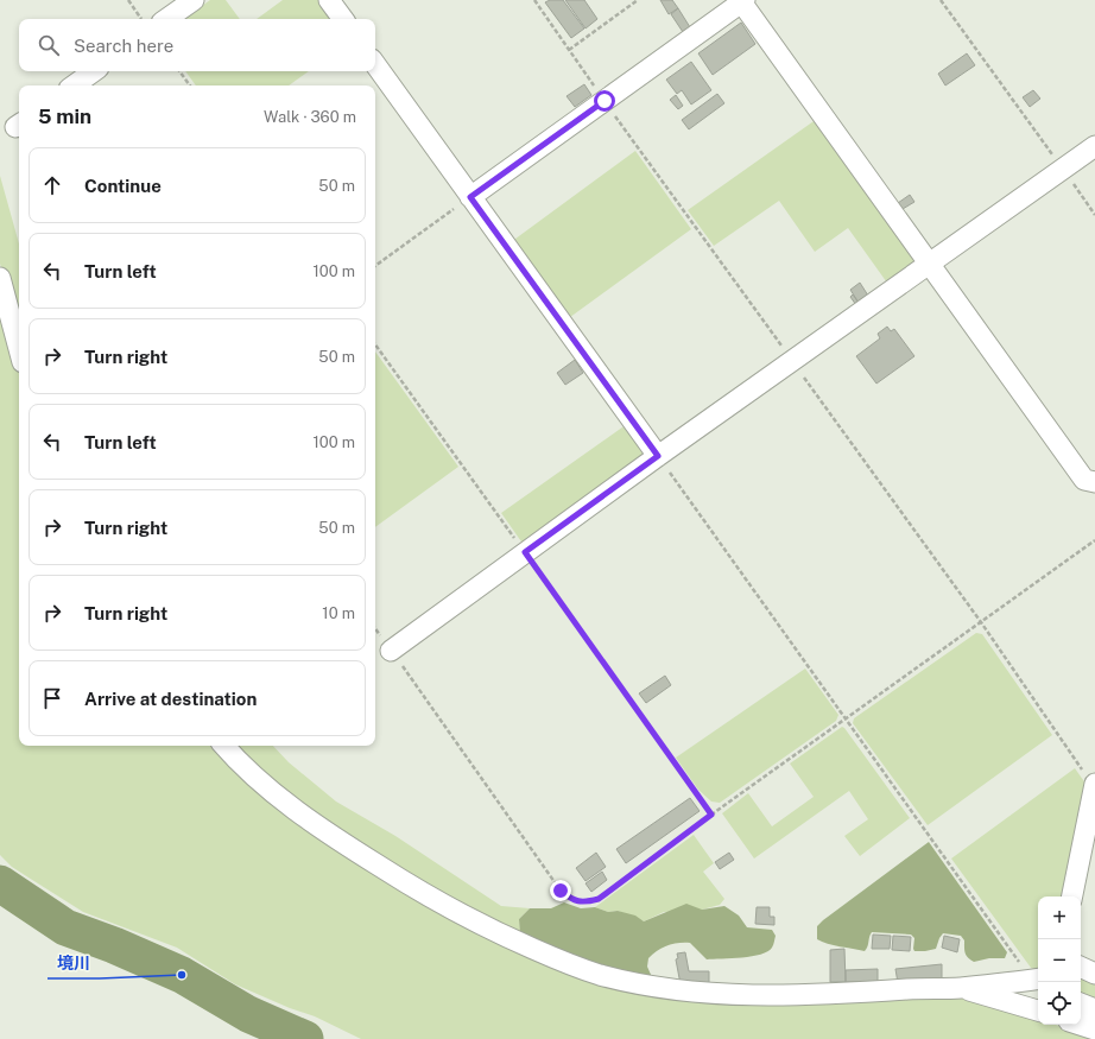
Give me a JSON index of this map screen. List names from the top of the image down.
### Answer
{
  "places": ["境川"],
  "page": {
    "search": "Search here",
    "heading": ["5 min", "Walk · 360 m"],
    "list": [
      ["Continue", "50 m"],
      ["Turn left", "100 m"],
      ["Turn right", "50 m"],
      ["Turn left", "100 m"],
      ["Turn right", "50 m"],
      ["Turn right", "10 m"],
      "Arrive at destination"
    ],
    "map_buttons": ["+", "−"]
  }
}
